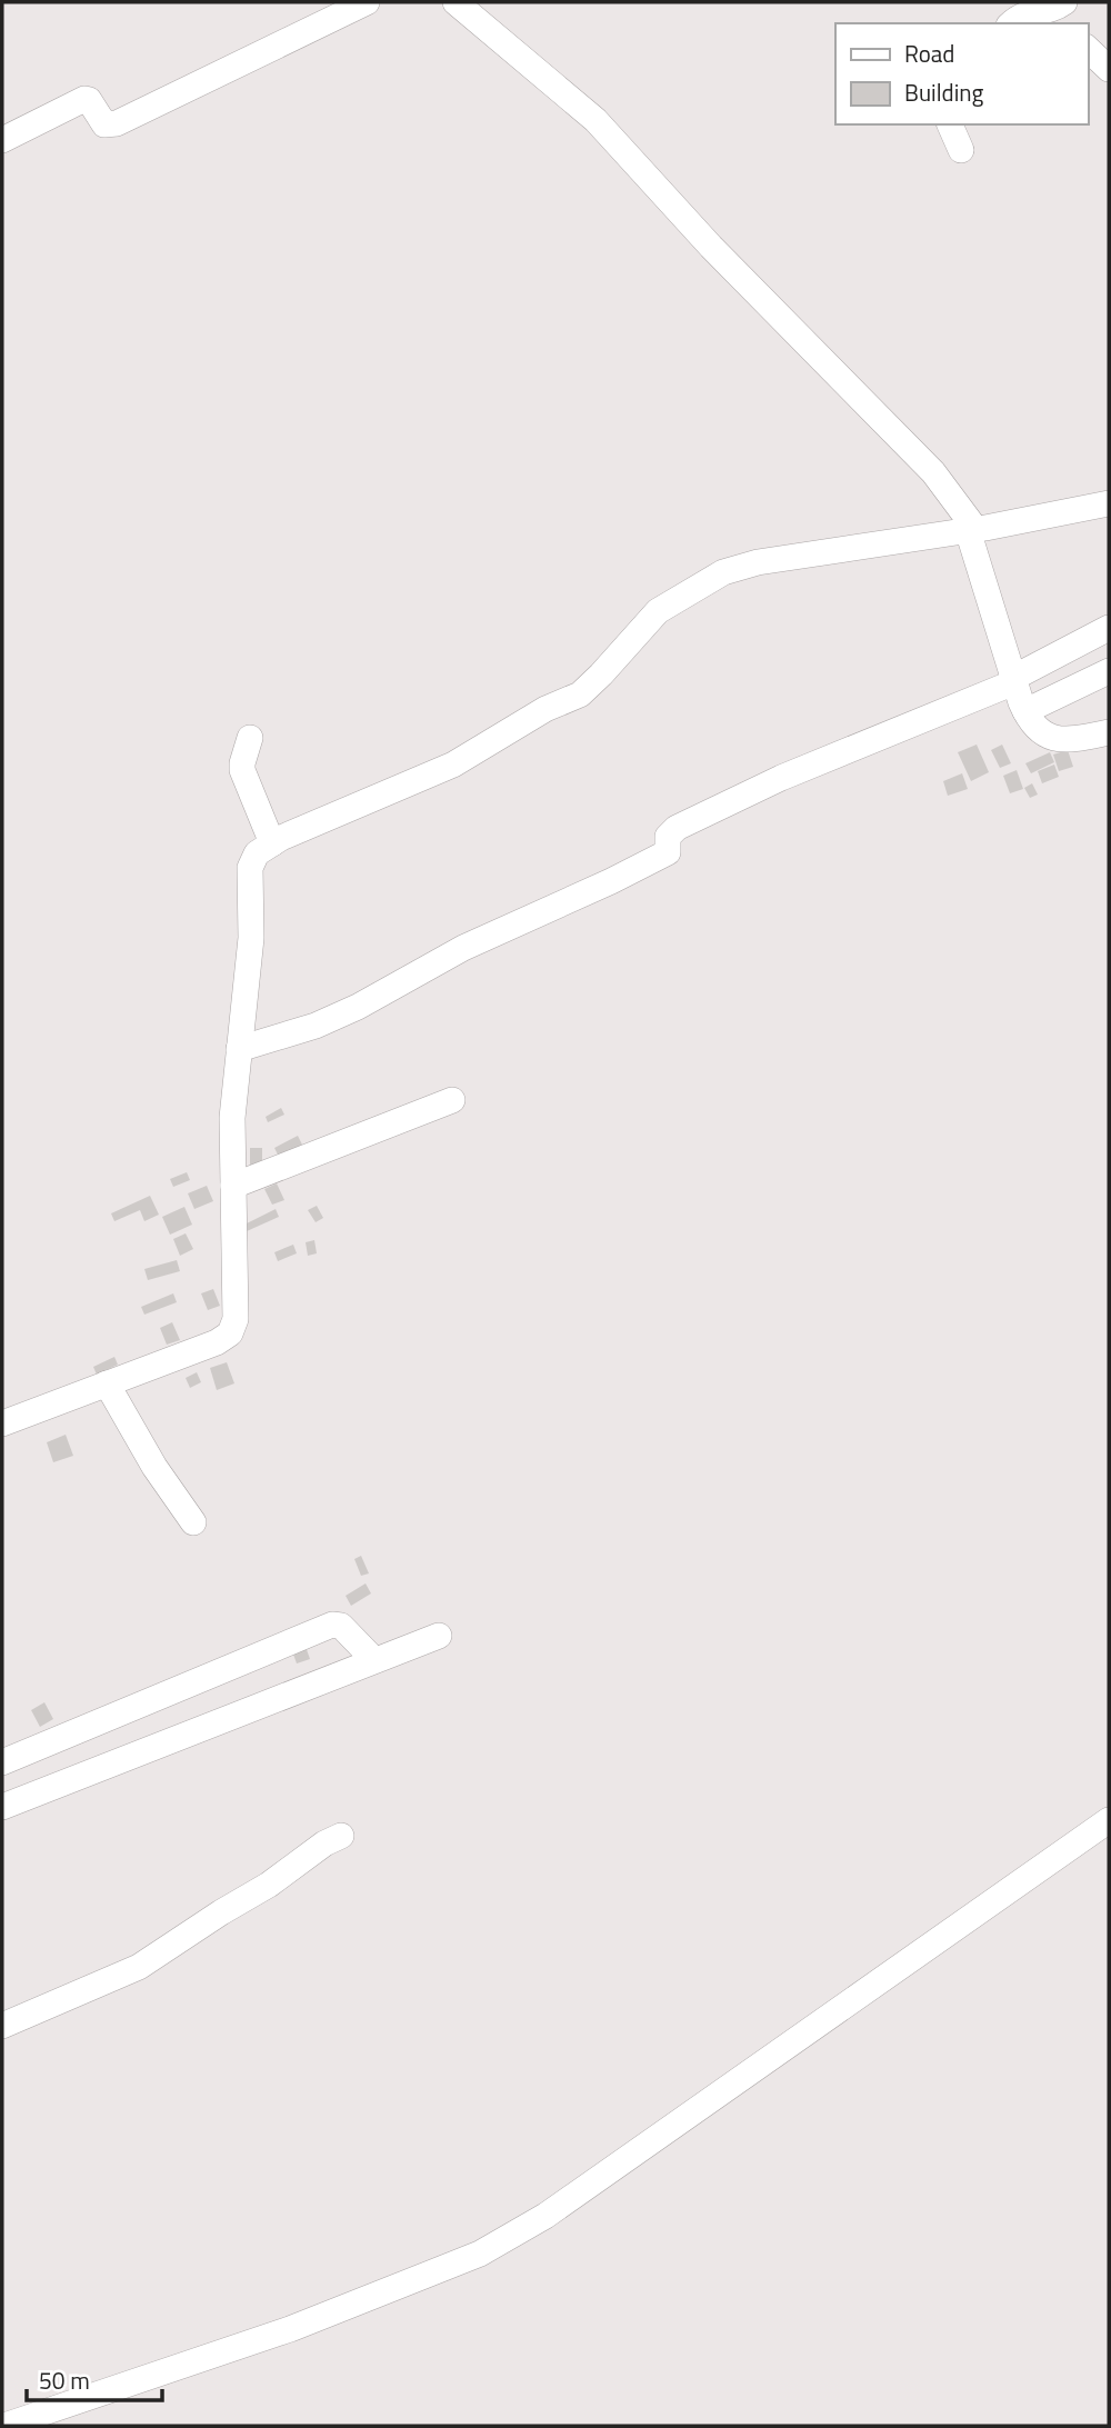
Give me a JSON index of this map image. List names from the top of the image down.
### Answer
{
  "legend": ["Road", "Building"],
  "scale_bar": "50 m"
}
